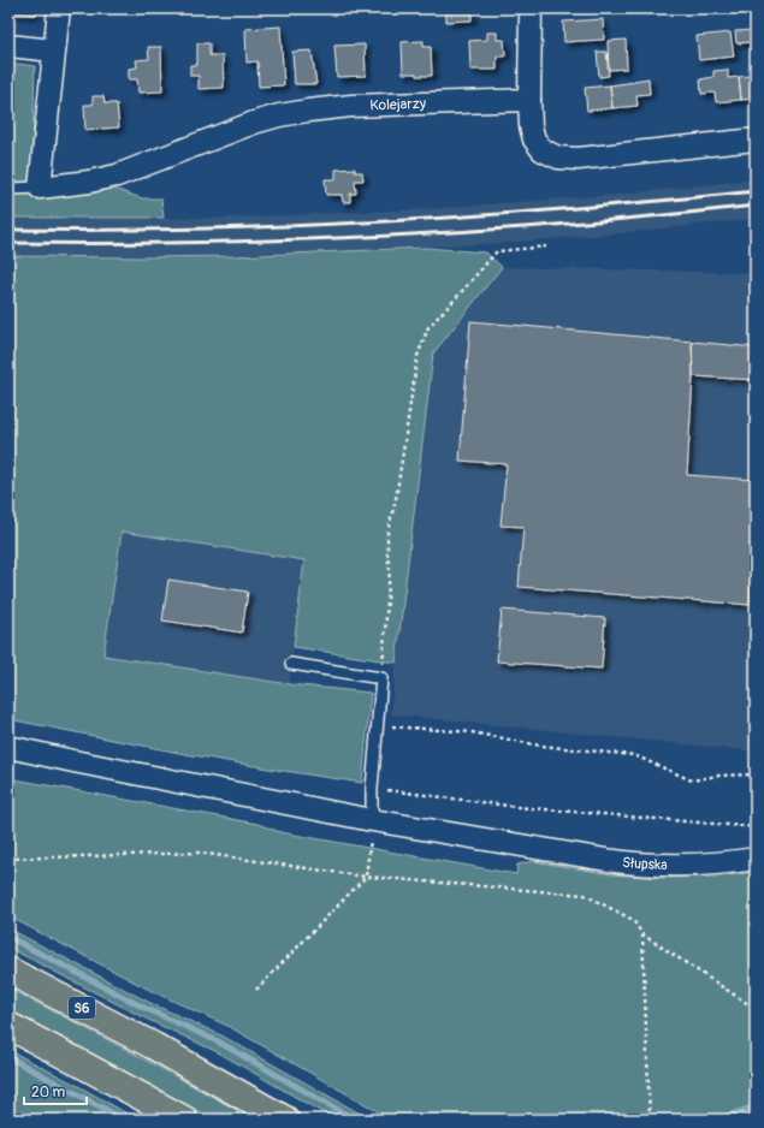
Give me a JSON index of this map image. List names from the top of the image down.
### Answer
{
  "streets": {
    "highway": ["S6"],
    "street": ["Kolejarzy", "Słupska"]
  },
  "scale_bar": "20 m"
}
